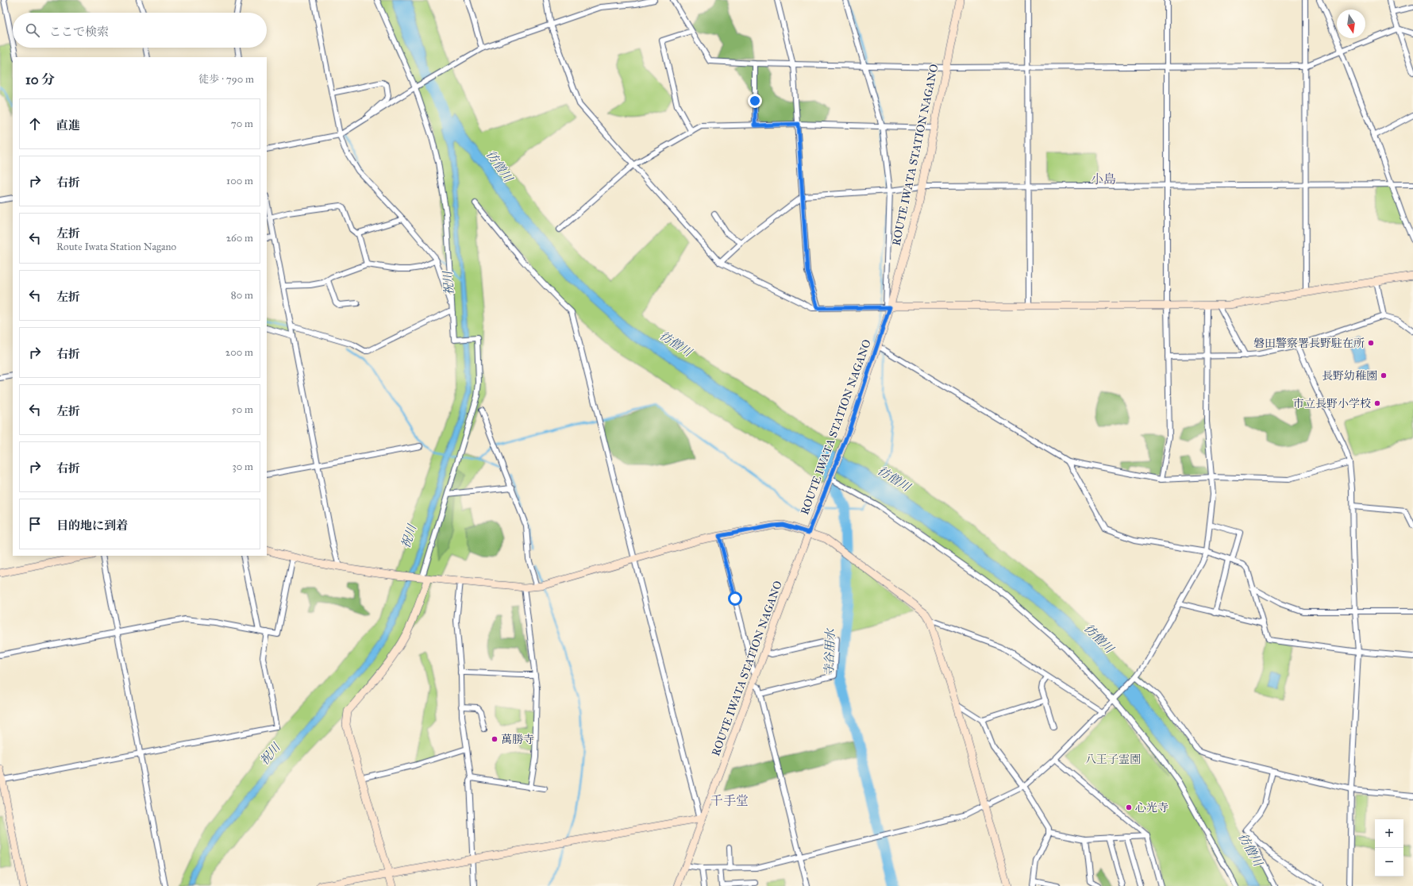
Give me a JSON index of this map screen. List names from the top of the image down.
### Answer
{
  "streets": {
    "street": ["ROUTE IWATA STATION NAGANO"]
  },
  "districts": ["小島", "千手堂"],
  "water": ["彷僧川", "祝川", "寺谷用水"],
  "parks": ["八王子霊園"],
  "places": [
    "磐田警察署長野駐在所",
    "長野幼稚園",
    "市立長野小学校",
    "萬勝寺",
    "心光寺"
  ],
  "north": "bottom",
  "page": {
    "search": "ここで検索",
    "heading": ["10 分", "徒歩 · 790 m"],
    "list": [
      ["直進", "70 m"],
      ["右折", "100 m"],
      ["左折", "Route Iwata Station Nagano", "260 m"],
      ["左折", "80 m"],
      ["右折", "200 m"],
      ["左折", "50 m"],
      ["右折", "30 m"],
      "目的地に到着"
    ],
    "map_buttons": ["+", "−"]
  }
}
